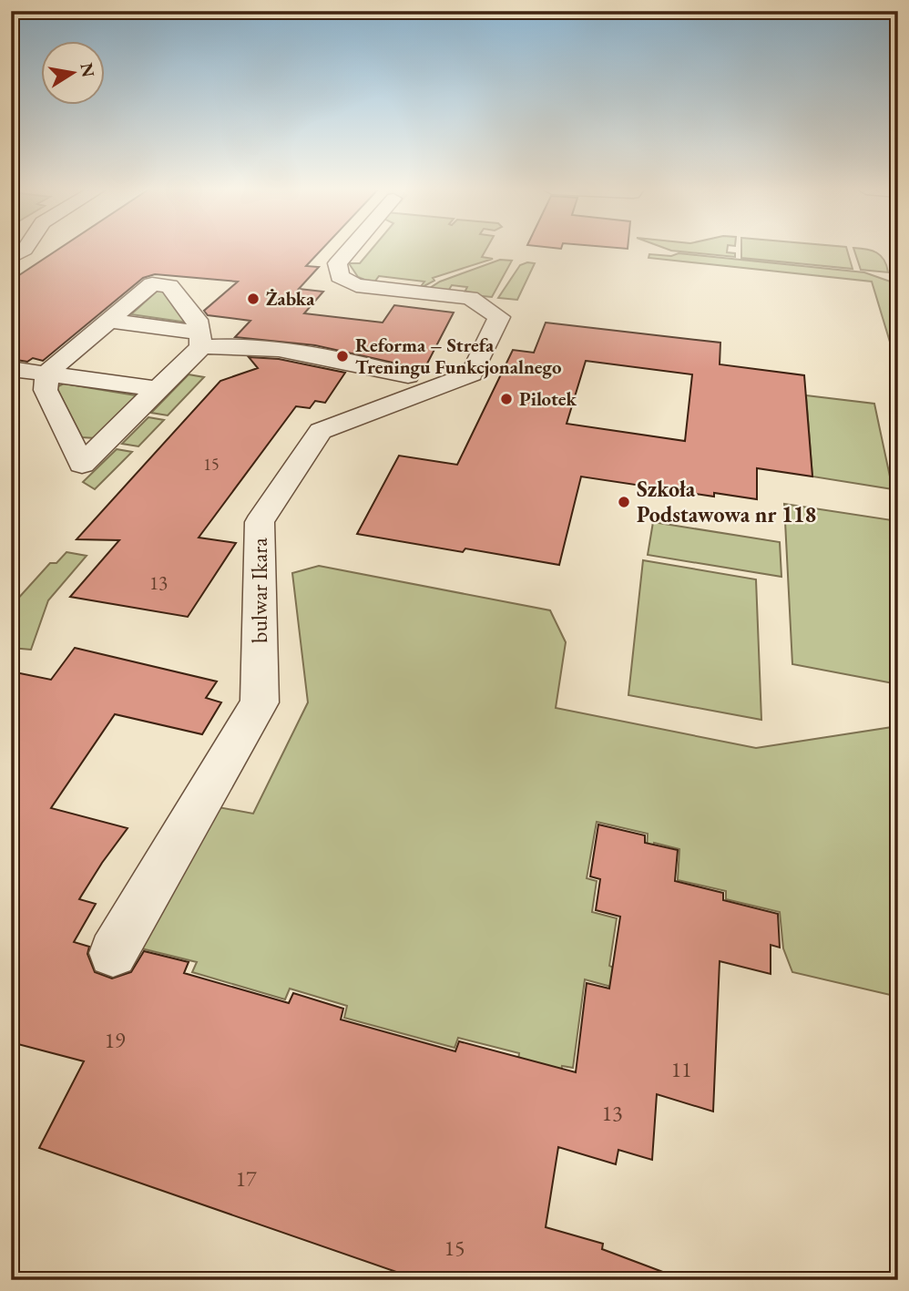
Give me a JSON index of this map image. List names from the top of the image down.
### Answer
{
  "streets": {
    "street": ["bulwar Ikara"]
  },
  "places": [
    "Żabka",
    "Reforma – Strefa Treningu Funkcjonalnego",
    "Pilotek",
    "Szkoła Podstawowa nr 118"
  ],
  "house_numbers": [
    "15",
    "13",
    "19",
    "11",
    "13",
    "17",
    "15"
  ],
  "north": "right"
}
